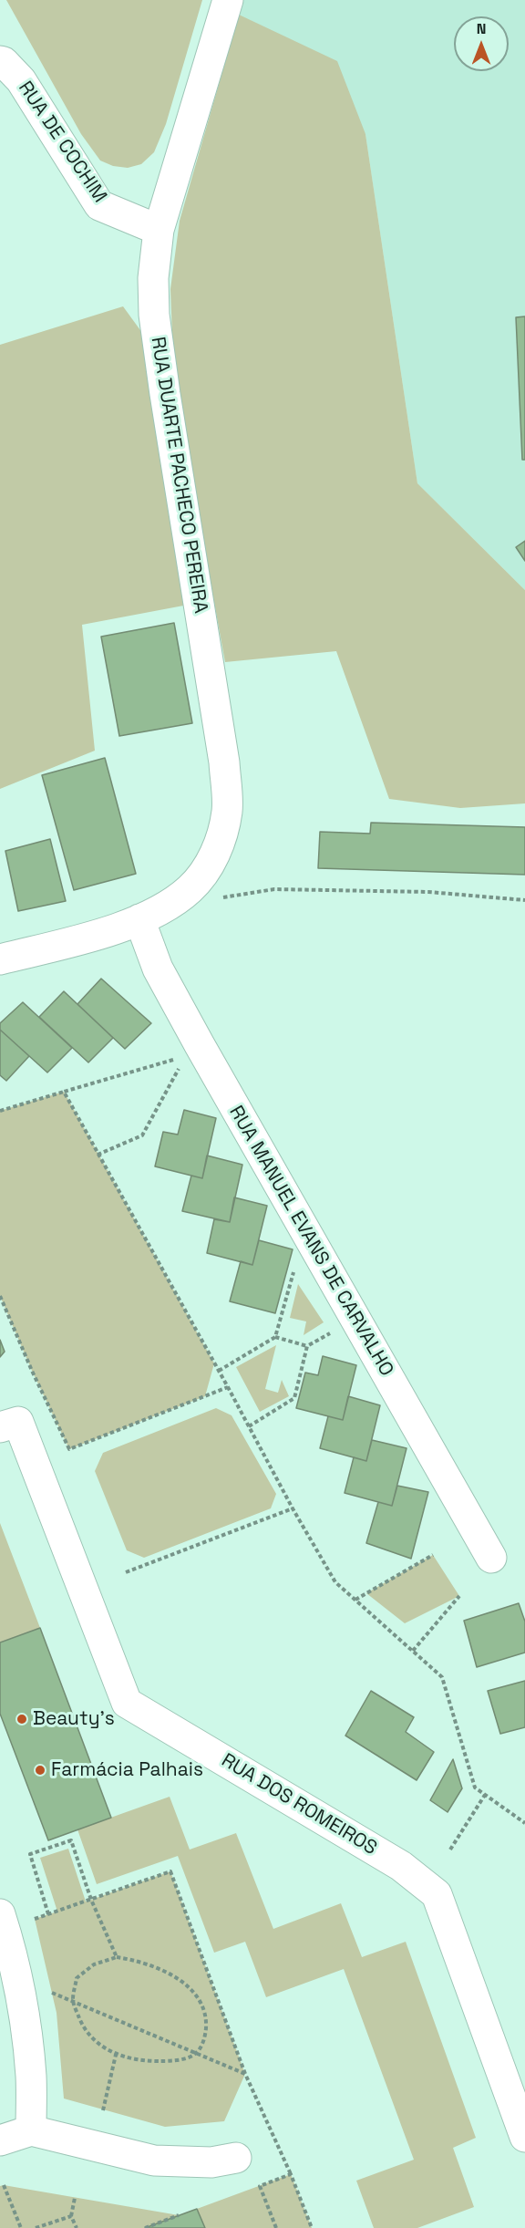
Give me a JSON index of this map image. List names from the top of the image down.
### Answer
{
  "streets": {
    "street": [
      "RUA DE COCHIM",
      "RUA DUARTE PACHECO PEREIRA",
      "RUA MANUEL EVANS DE CARVALHO",
      "RUA DOS ROMEIROS"
    ]
  },
  "crossings": [
    ["RUA DE COCHIM", "RUA DUARTE PACHECO PEREIRA"],
    ["RUA DUARTE PACHECO PEREIRA", "RUA MANUEL EVANS DE CARVALHO"]
  ],
  "places": ["Beauty's", "Farmácia Palhais"],
  "north": "top"
}
